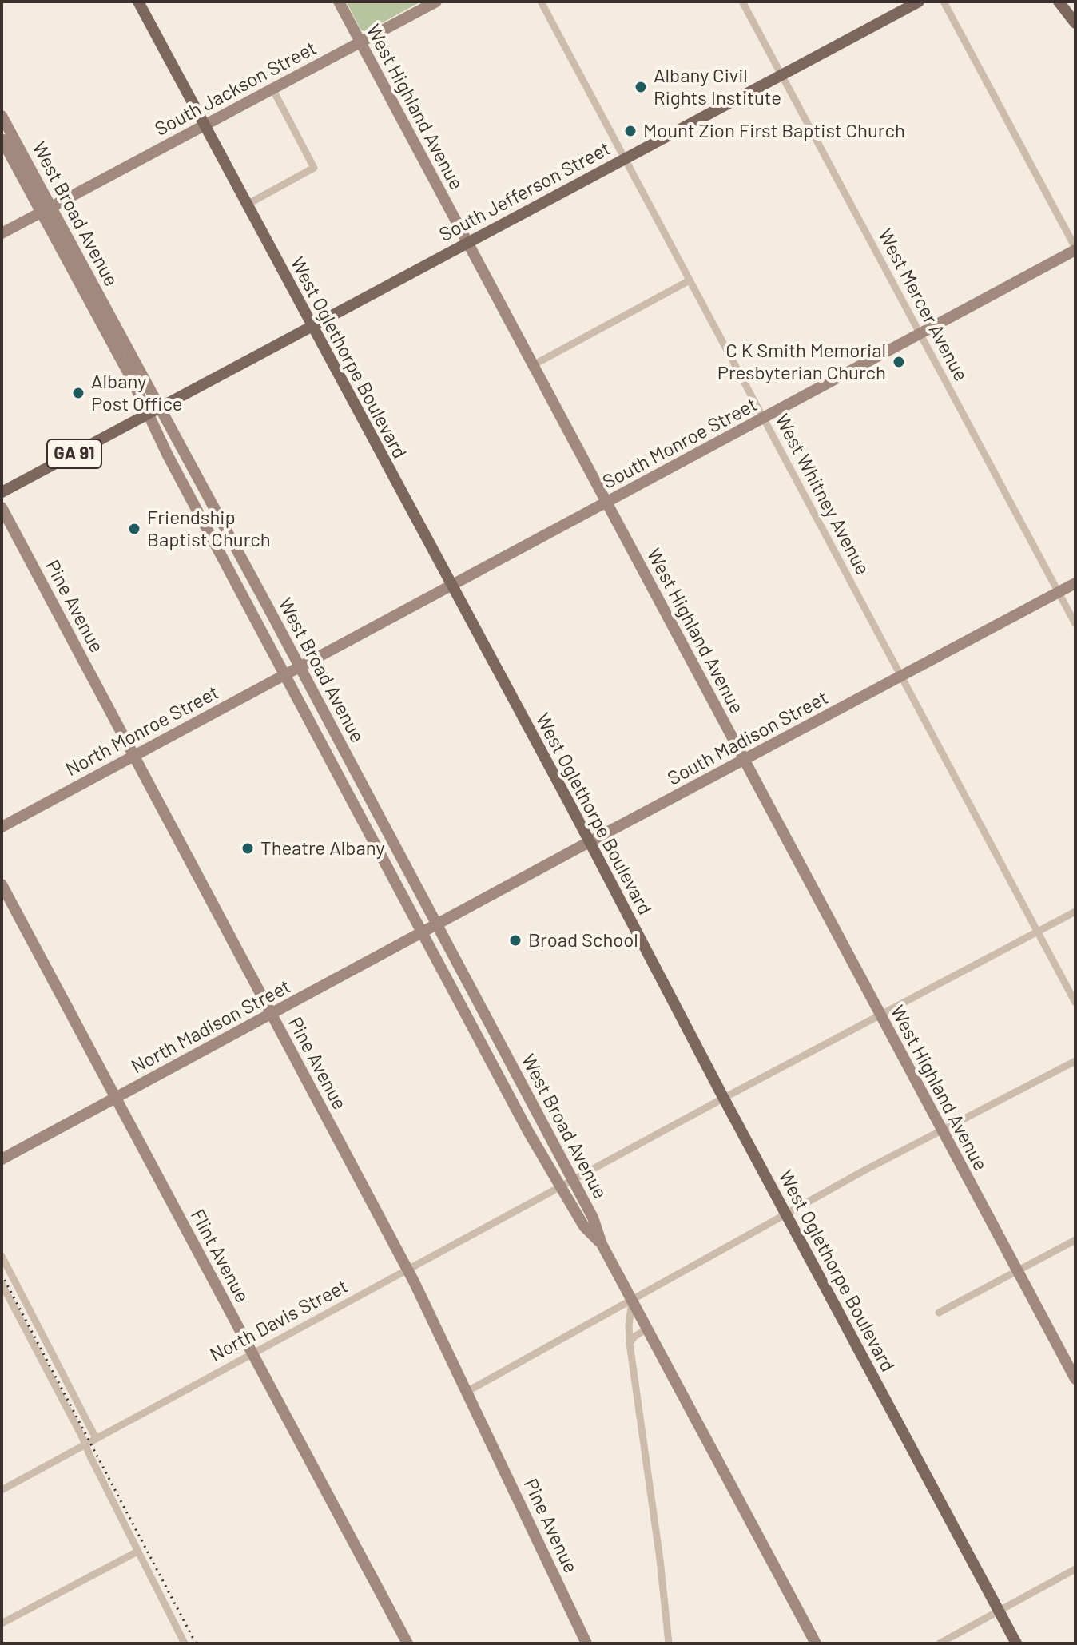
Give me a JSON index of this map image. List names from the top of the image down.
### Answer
{
  "streets": {
    "main road": [
      "South Jackson Street",
      "West Highland Avenue",
      "South Jefferson Street",
      "West Broad Avenue",
      "West Oglethorpe Boulevard",
      "South Monroe Street",
      "GA 91",
      "Pine Avenue",
      "North Monroe Street",
      "South Madison Street",
      "North Madison Street",
      "Flint Avenue"
    ],
    "street": ["West Mercer Avenue", "West Whitney Avenue", "North Davis Street"]
  },
  "crossings": [
    ["South Jackson Street", "West Highland Avenue"],
    ["South Jackson Street", "West Broad Avenue"],
    ["South Jackson Street", "West Oglethorpe Boulevard"],
    ["West Highland Avenue", "South Jefferson Street"],
    ["West Highland Avenue", "South Monroe Street"],
    ["West Highland Avenue", "South Madison Street"],
    ["West Highland Avenue", "North Davis Street"],
    ["South Jefferson Street", "West Broad Avenue"],
    ["South Jefferson Street", "West Mercer Avenue"],
    ["South Jefferson Street", "West Oglethorpe Boulevard"],
    ["South Jefferson Street", "GA 91"],
    ["South Jefferson Street", "West Whitney Avenue"],
    ["West Broad Avenue", "South Monroe Street"],
    ["West Broad Avenue", "GA 91"],
    ["West Broad Avenue", "North Monroe Street"],
    ["West Broad Avenue", "South Madison Street"],
    ["West Broad Avenue", "North Madison Street"],
    ["West Broad Avenue", "North Davis Street"],
    ["West Mercer Avenue", "South Monroe Street"],
    ["West Mercer Avenue", "South Madison Street"],
    ["West Oglethorpe Boulevard", "South Monroe Street"],
    ["West Oglethorpe Boulevard", "South Madison Street"],
    ["West Oglethorpe Boulevard", "North Davis Street"],
    ["South Monroe Street", "West Whitney Avenue"],
    ["South Monroe Street", "North Monroe Street"],
    ["West Whitney Avenue", "South Madison Street"],
    ["West Whitney Avenue", "North Davis Street"],
    ["Pine Avenue", "North Monroe Street"],
    ["Pine Avenue", "North Madison Street"],
    ["Pine Avenue", "North Davis Street"],
    ["South Madison Street", "North Madison Street"],
    ["North Madison Street", "Flint Avenue"],
    ["Flint Avenue", "North Davis Street"]
  ],
  "places": [
    "Albany Civil Rights Institute",
    "Mount Zion First Baptist Church",
    "C K Smith Memorial Presbyterian Church",
    "Albany Post Office",
    "Friendship Baptist Church",
    "Theatre Albany",
    "Broad School"
  ]
}
